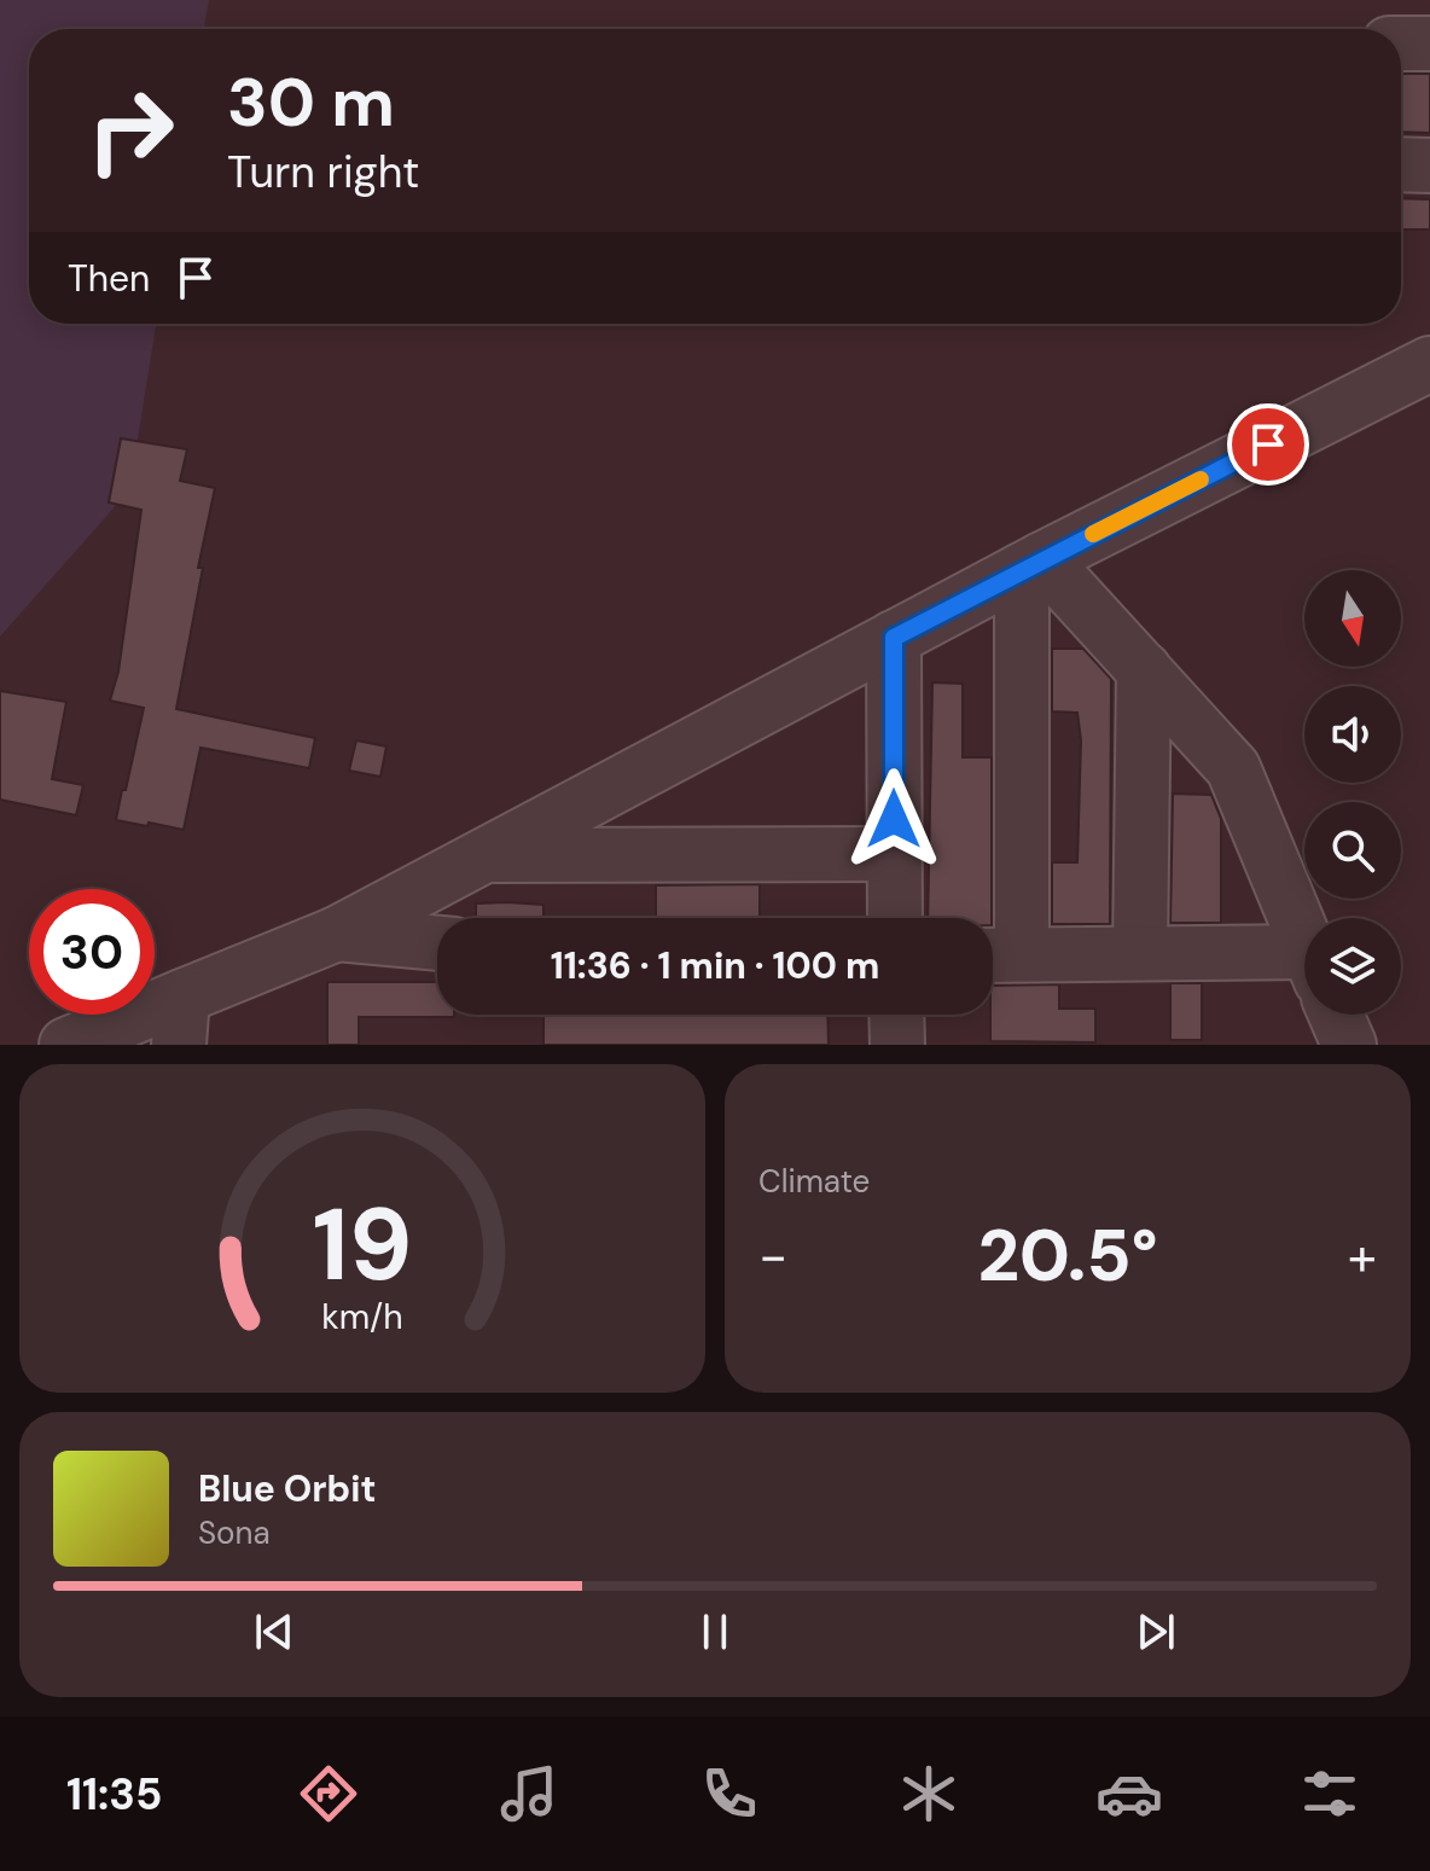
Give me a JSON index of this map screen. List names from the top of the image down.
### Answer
{
  "north": "bottom",
  "page": {
    "turn": ["30 m", "Turn right"],
    "then": "Then",
    "limit": "30",
    "trip": "11:36 · 1 min · 100 m",
    "tile": "Climate",
    "heat": ["−", "20.5°", "+"],
    "song": ["Blue Orbit", "Sona"],
    "tabs": "11:35",
    "gauge": ["19", "km/h"]
  }
}
